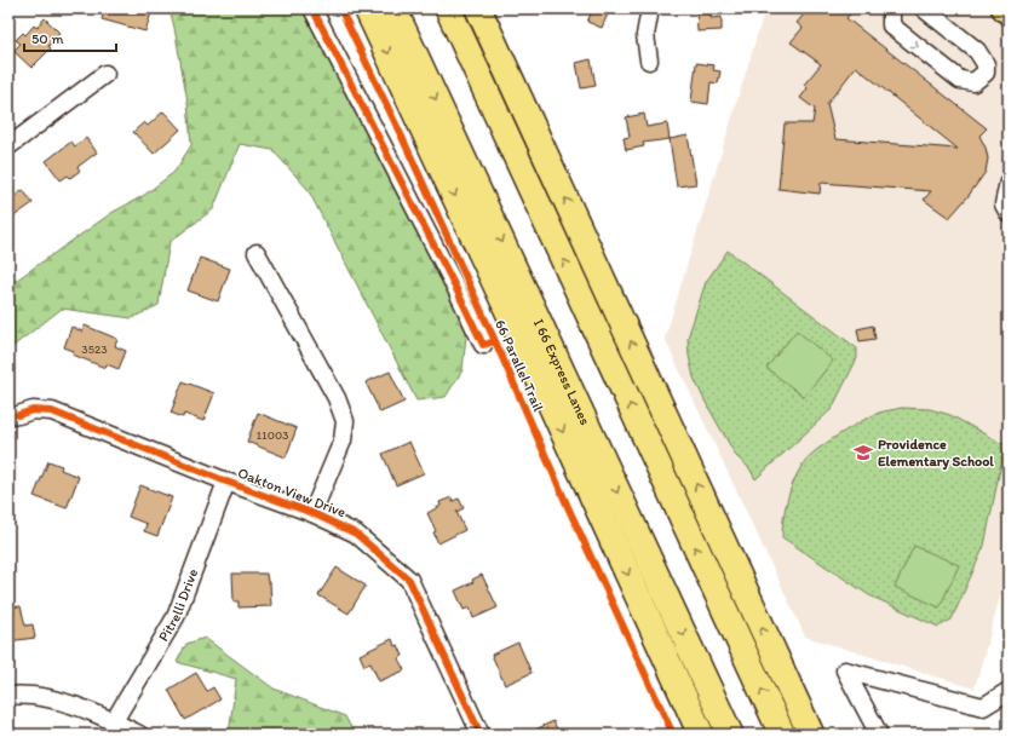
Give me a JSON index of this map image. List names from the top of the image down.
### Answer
{
  "streets": {
    "highway": ["I 66 Express Lanes"],
    "street": ["Oakton View Drive", "Pitrelli Drive"],
    "cycle path": ["66 Parallel Trail"]
  },
  "crossings": [
    ["Oakton View Drive", "Pitrelli Drive"]
  ],
  "places": {
    "school or university": ["Providence Elementary School"]
  },
  "house_numbers": ["3523", "11003"],
  "scale_bar": "50 m"
}
